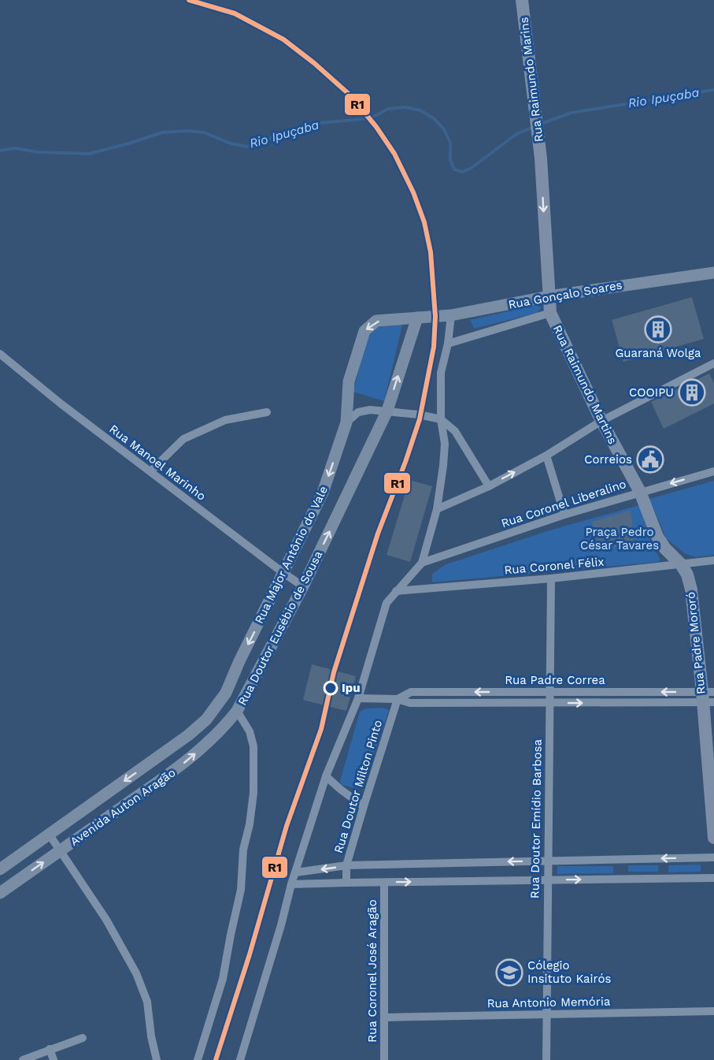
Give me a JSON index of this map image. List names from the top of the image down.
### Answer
{
  "streets": {
    "main road": ["Rua Raimundo Marins", "Rua Raimundo Martins", "Rua Padre Mororó"],
    "street": [
      "Rua Gonçalo Soares",
      "Rua Manoel Marinho",
      "Rua Coronel Liberalino",
      "Rua Major Antônio do Vale",
      "Rua Coronel Félix",
      "Rua Doutor Eusébio de Sousa",
      "Rua Padre Correa",
      "Rua Doutor Milton Pinto",
      "Avenida Auton Aragão",
      "Rua Doutor Emídio Barbosa",
      "Rua Coronel José Aragão",
      "Rua Antonio Memória"
    ]
  },
  "crossings": [
    ["Rua Raimundo Marins", "Rua Raimundo Martins"],
    ["Rua Gonçalo Soares", "Rua Raimundo Martins"],
    ["Rua Gonçalo Soares", "Rua Major Antônio do Vale"],
    ["Rua Gonçalo Soares", "Rua Doutor Eusébio de Sousa"],
    ["Rua Raimundo Martins", "Rua Coronel Liberalino"],
    ["Rua Raimundo Martins", "Rua Coronel Félix"],
    ["Rua Raimundo Martins", "Rua Padre Mororó"],
    ["Rua Manoel Marinho", "Rua Major Antônio do Vale"],
    ["Rua Manoel Marinho", "Rua Doutor Eusébio de Sousa"],
    ["Rua Major Antônio do Vale", "Rua Doutor Eusébio de Sousa"],
    ["Rua Major Antônio do Vale", "Avenida Auton Aragão"],
    ["Rua Coronel Félix", "Rua Padre Mororó"],
    ["Rua Coronel Félix", "Rua Doutor Emídio Barbosa"],
    ["Rua Doutor Eusébio de Sousa", "Avenida Auton Aragão"],
    ["Rua Padre Mororó", "Rua Padre Correa"],
    ["Rua Padre Correa", "Rua Doutor Milton Pinto"],
    ["Rua Padre Correa", "Rua Doutor Emídio Barbosa"],
    ["Rua Doutor Emídio Barbosa", "Rua Antonio Memória"],
    ["Rua Coronel José Aragão", "Rua Antonio Memória"]
  ],
  "one_way": ["Rua Major Antônio do Vale"],
  "water": ["Rio Ipuçaba"],
  "parks": ["Praça Pedro César Tavares"],
  "places": {
    "building": ["Guaraná Wolga", "COOIPU"],
    "public building": ["Correios"],
    "other": ["Ipu"],
    "school or university": ["Cólegio Insituto Kairós"]
  },
  "lines": ["transit line R1"]
}
